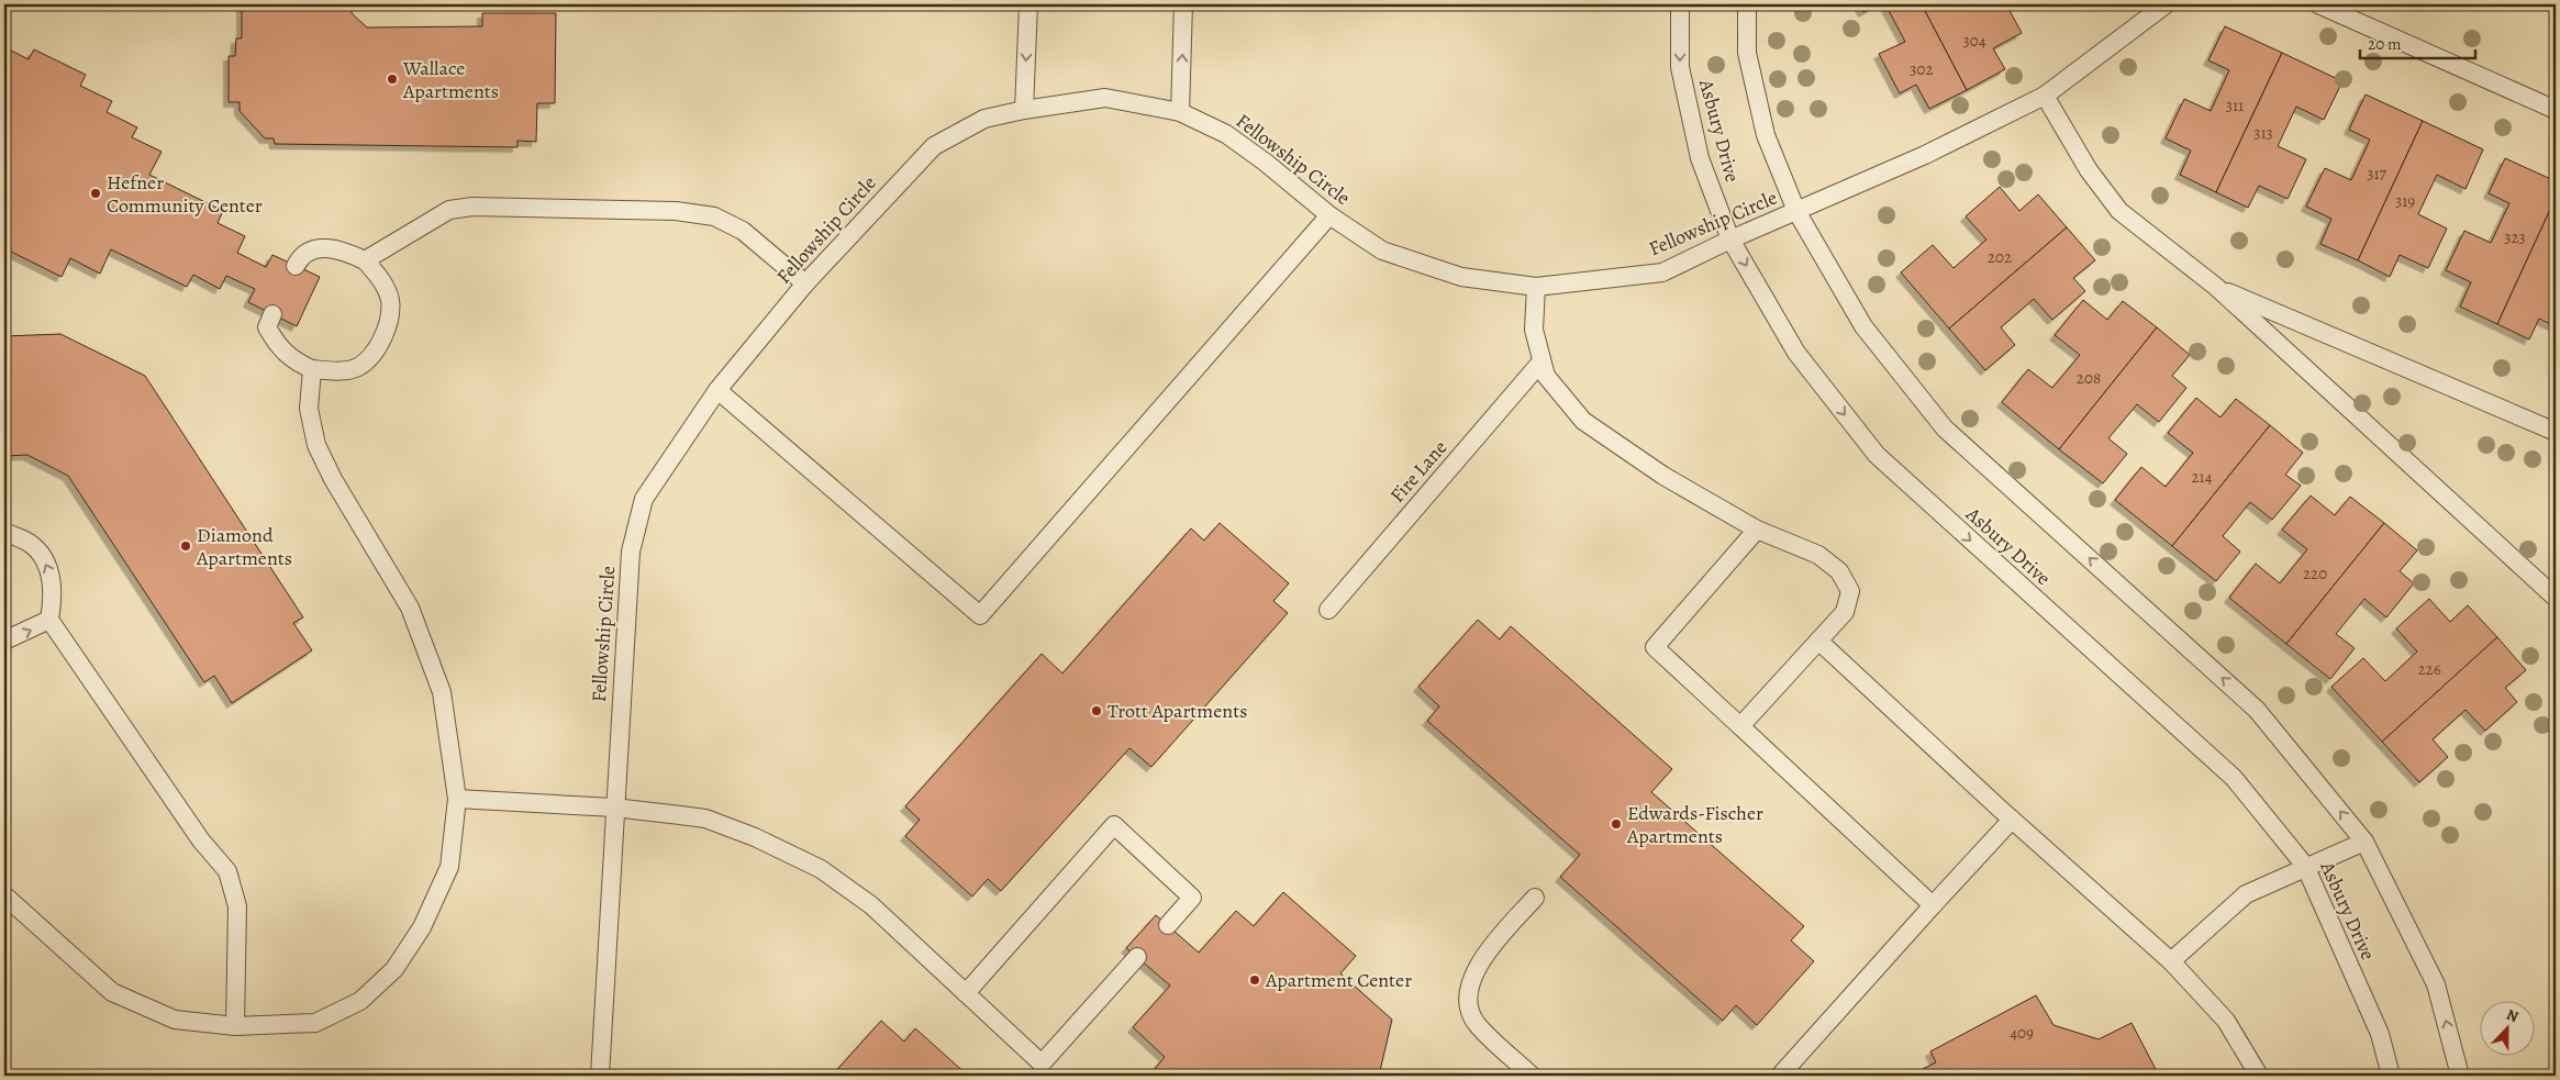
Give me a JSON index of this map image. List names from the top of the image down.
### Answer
{
  "streets": {
    "lane": ["Asbury Drive", "Fellowship Circle", "Fire Lane"]
  },
  "crossings": [
    ["Asbury Drive", "Fellowship Circle"]
  ],
  "places": [
    "Wallace Apartments",
    "Hefner Community Center",
    "Diamond Apartments",
    "Trott Apartments",
    "Edwards-Fischer Apartments",
    "Apartment Center"
  ],
  "house_numbers": [
    "304",
    "302",
    "311",
    "313",
    "317",
    "319",
    "323",
    "202",
    "208",
    "214",
    "220",
    "226",
    "409"
  ],
  "scale_bar": "20 m",
  "north": "top"
}
